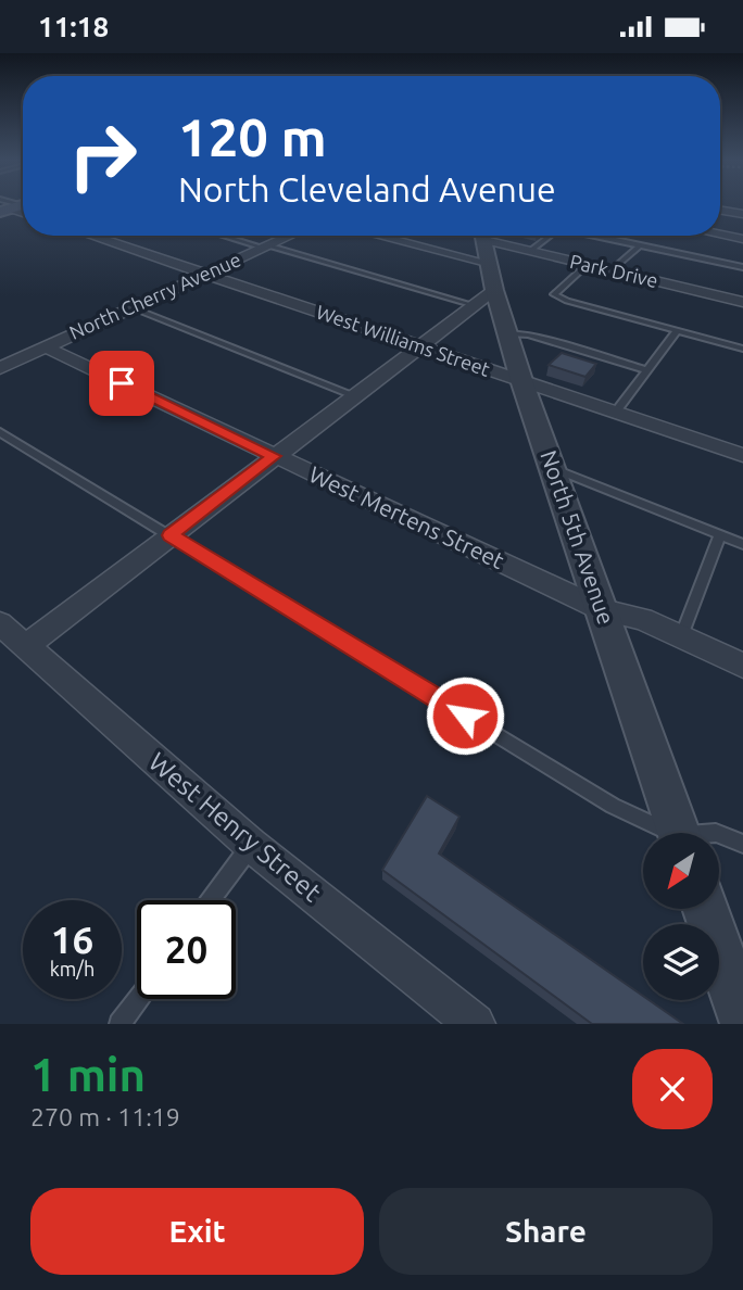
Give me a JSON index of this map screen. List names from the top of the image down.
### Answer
{
  "streets": {
    "street": [
      "Park Drive",
      "North Cherry Avenue",
      "West Williams Street",
      "West Mertens Street",
      "North 5th Avenue",
      "West Henry Street"
    ]
  },
  "crossings": [
    ["Park Drive", "North 5th Avenue"],
    ["North Cherry Avenue", "West Williams Street"],
    ["North Cherry Avenue", "West Mertens Street"],
    ["West Williams Street", "North 5th Avenue"],
    ["West Mertens Street", "North 5th Avenue"]
  ],
  "north": "bottom left",
  "page": {
    "status": "11:18",
    "turn": ["120 m", "North Cleveland Avenue"],
    "speed": "16 km/h",
    "limit": "20",
    "heading": ["1 min", "270 m · 11:19"],
    "buttons": ["Exit", "Share"]
  }
}
